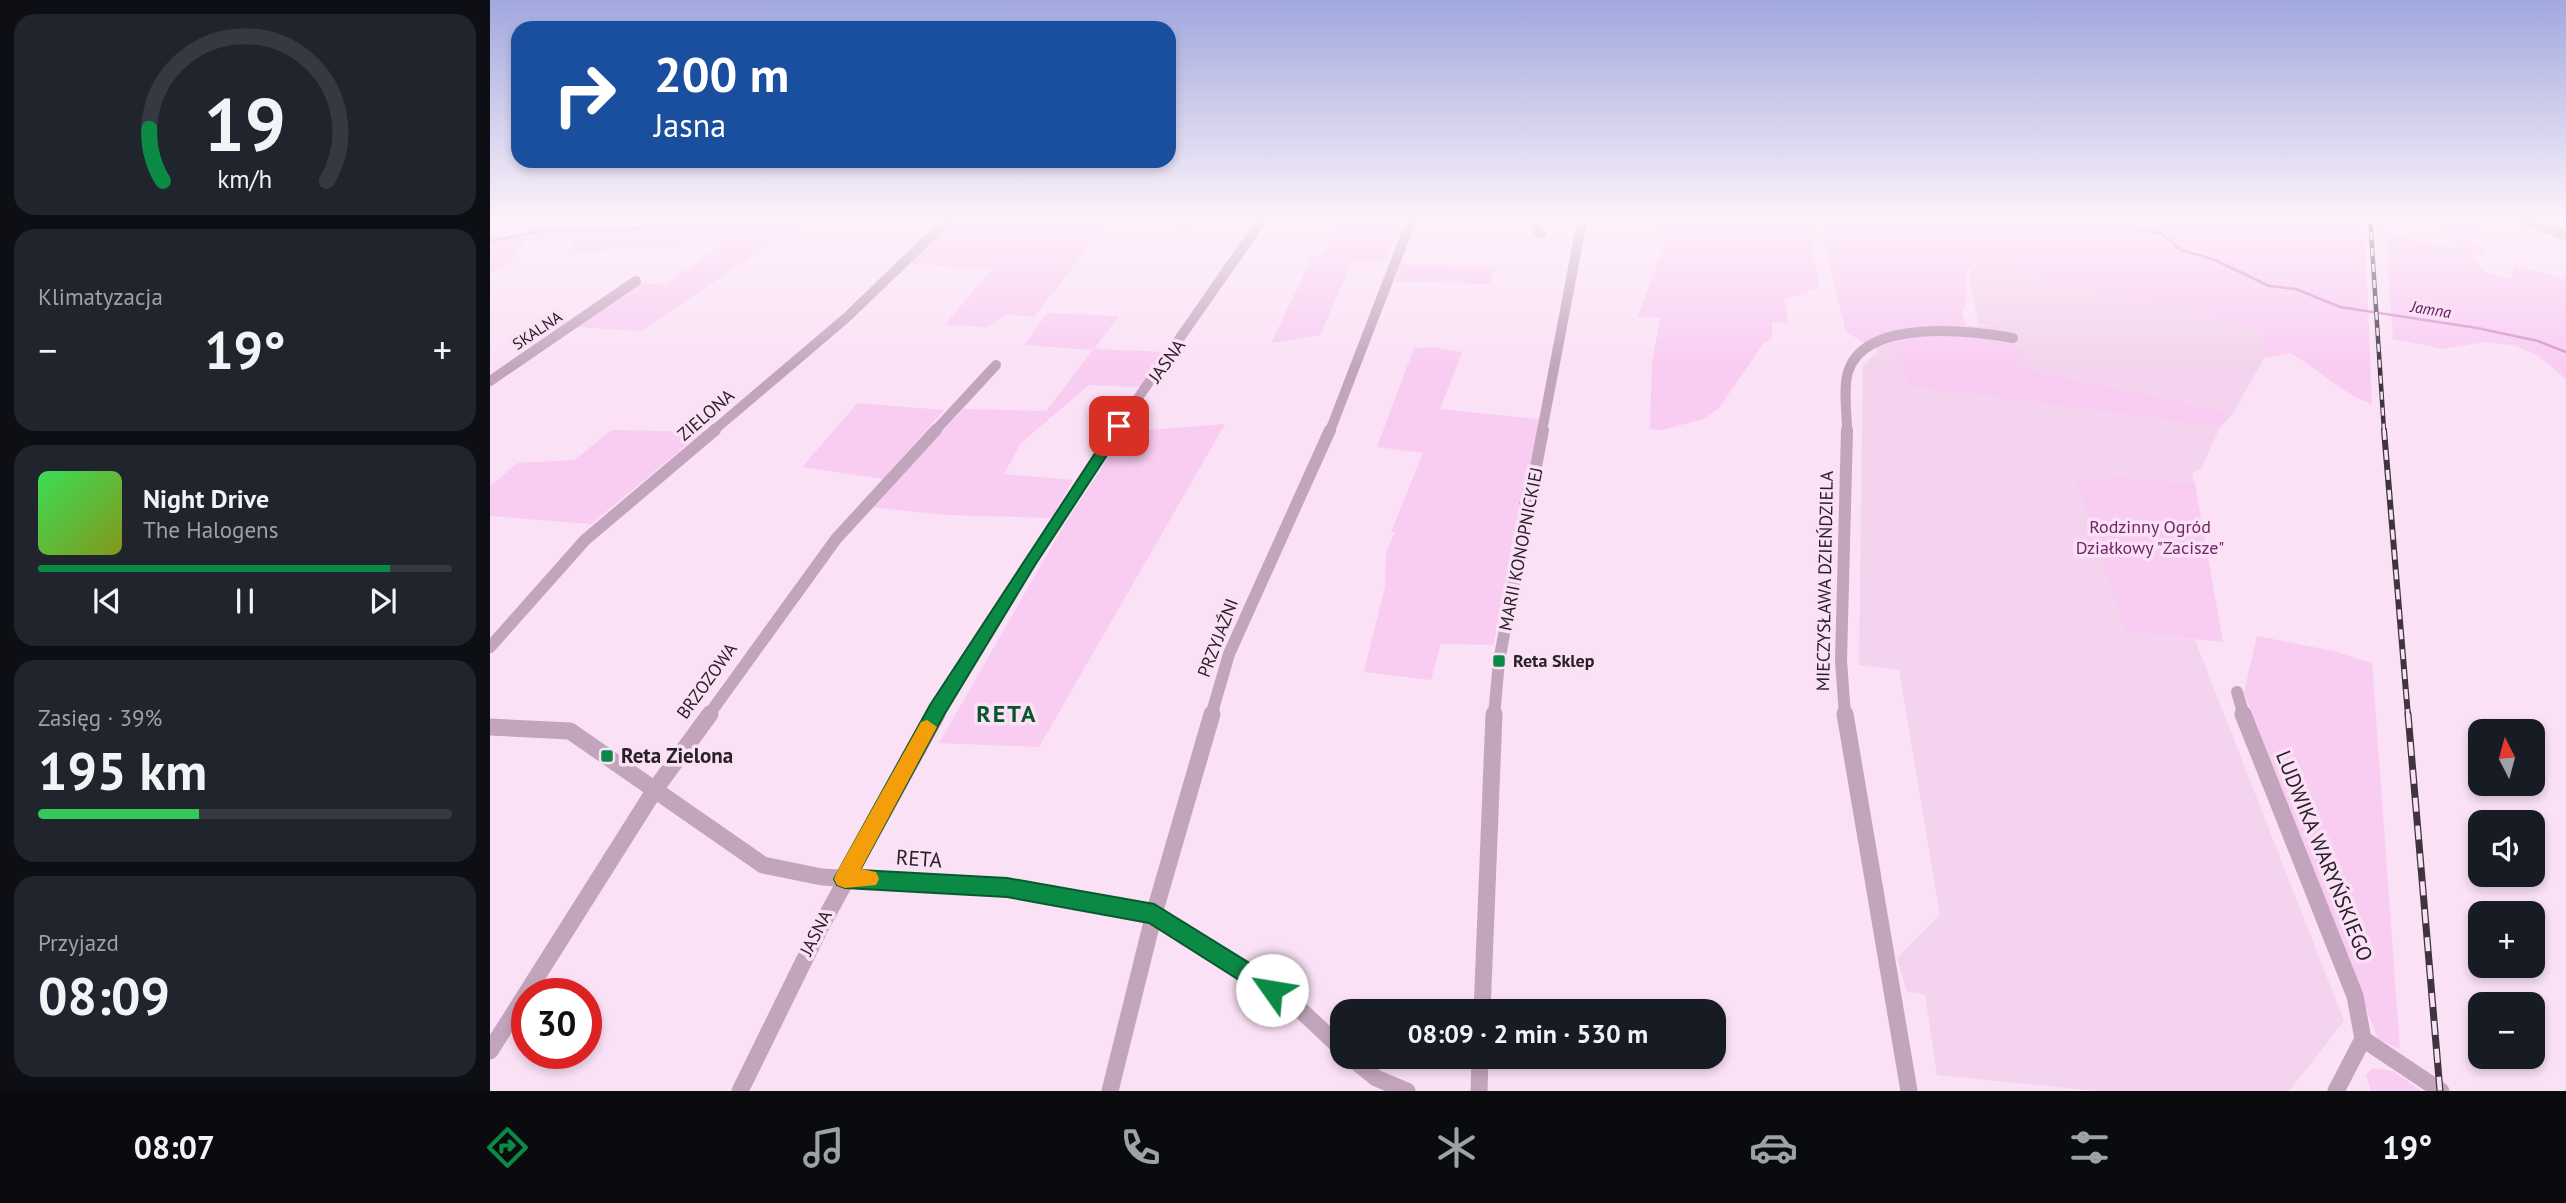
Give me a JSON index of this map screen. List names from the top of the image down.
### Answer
{
  "streets": {
    "street": [
      "SKALNA",
      "JASNA",
      "ZIELONA",
      "MARII KONOPNICKIEJ",
      "MIECZYSŁAWA DZIEŃDZIELA",
      "PRZYJAŹNI",
      "BRZOZOWA",
      "LUDWIKA WARYŃSKIEGO",
      "RETA"
    ]
  },
  "crossings": [
    ["JASNA", "RETA"],
    ["PRZYJAŹNI", "RETA"],
    ["BRZOZOWA", "RETA"]
  ],
  "districts": ["RETA"],
  "water": ["Jamna"],
  "parks": ["Rodzinny Ogród Działkowy \"Zacisze\""],
  "places": {
    "transit": ["Reta Sklep", "Reta Zielona"]
  },
  "north": "top",
  "page": {
    "turn": ["200 m", "Jasna"],
    "tile": [
      "Klimatyzacja",
      ["Zasięg · 39%", "195 km"],
      ["Przyjazd", "08:09"]
    ],
    "heat": ["−", "19°", "+"],
    "song": ["Night Drive", "The Halogens"],
    "map_buttons": ["+", "−"],
    "limit": "30",
    "trip": "08:09 · 2 min · 530 m",
    "tabs": ["08:07", "19°"],
    "gauge": ["19", "km/h"]
  }
}
